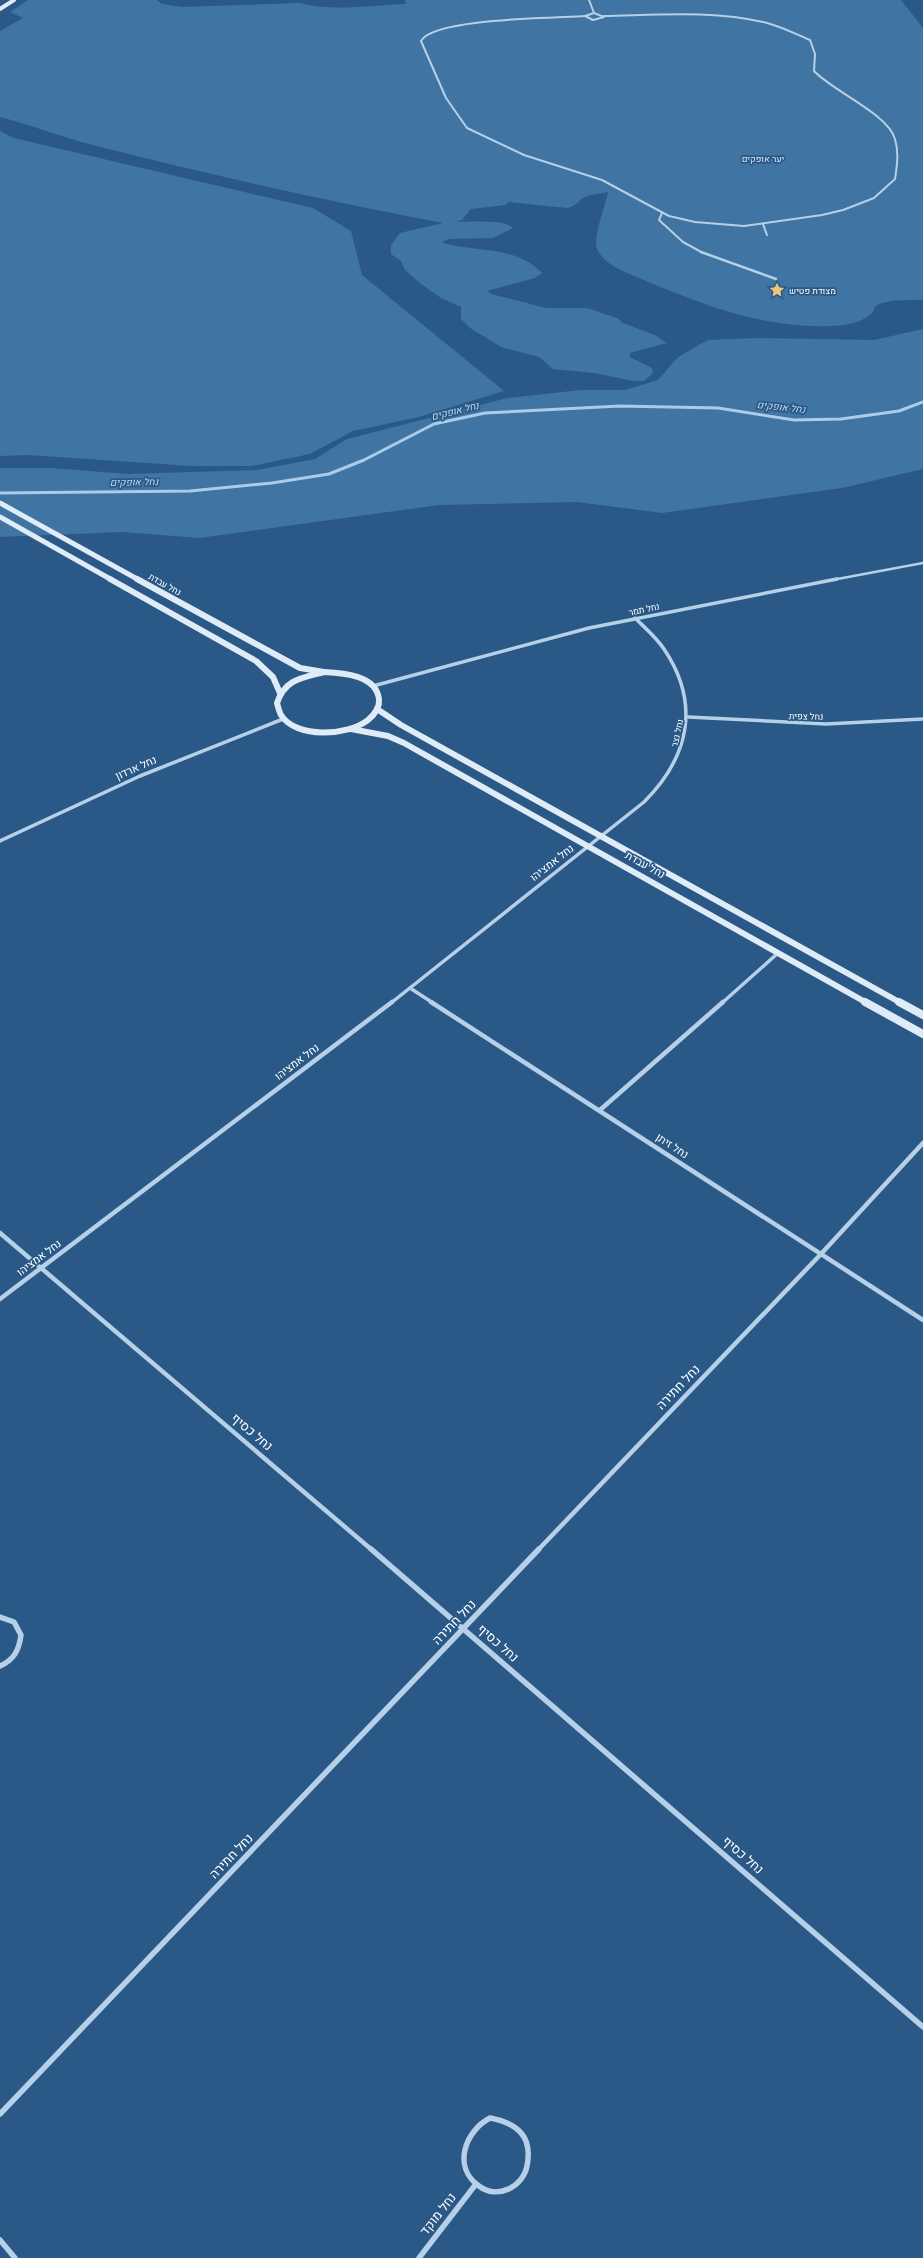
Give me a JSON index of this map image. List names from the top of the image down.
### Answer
{
  "streets": {
    "street": [
      "נחל עבדת",
      "נחל תמר",
      "נחל צפית",
      "נחל נצר",
      "נחל ארדון",
      "נחל אמציהו",
      "נחל זיתן",
      "נחל חתירה",
      "נחל כסיף",
      "נחל מוקד"
    ]
  },
  "crossings": [
    ["נחל עבדת", "נחל תמר"],
    ["נחל עבדת", "נחל נצר"],
    ["נחל עבדת", "נחל ארדון"],
    ["נחל עבדת", "נחל אמציהו"],
    ["נחל תמר", "נחל נצר"],
    ["נחל תמר", "נחל ארדון"],
    ["נחל צפית", "נחל נצר"],
    ["נחל נצר", "נחל אמציהו"],
    ["נחל אמציהו", "נחל זיתן"],
    ["נחל אמציהו", "נחל כסיף"],
    ["נחל זיתן", "נחל חתירה"],
    ["נחל חתירה", "נחל כסיף"]
  ],
  "water": ["נחל אופקים"],
  "parks": ["יער אופקים"],
  "places": {
    "place": ["מצודת פטיש"]
  }
}
